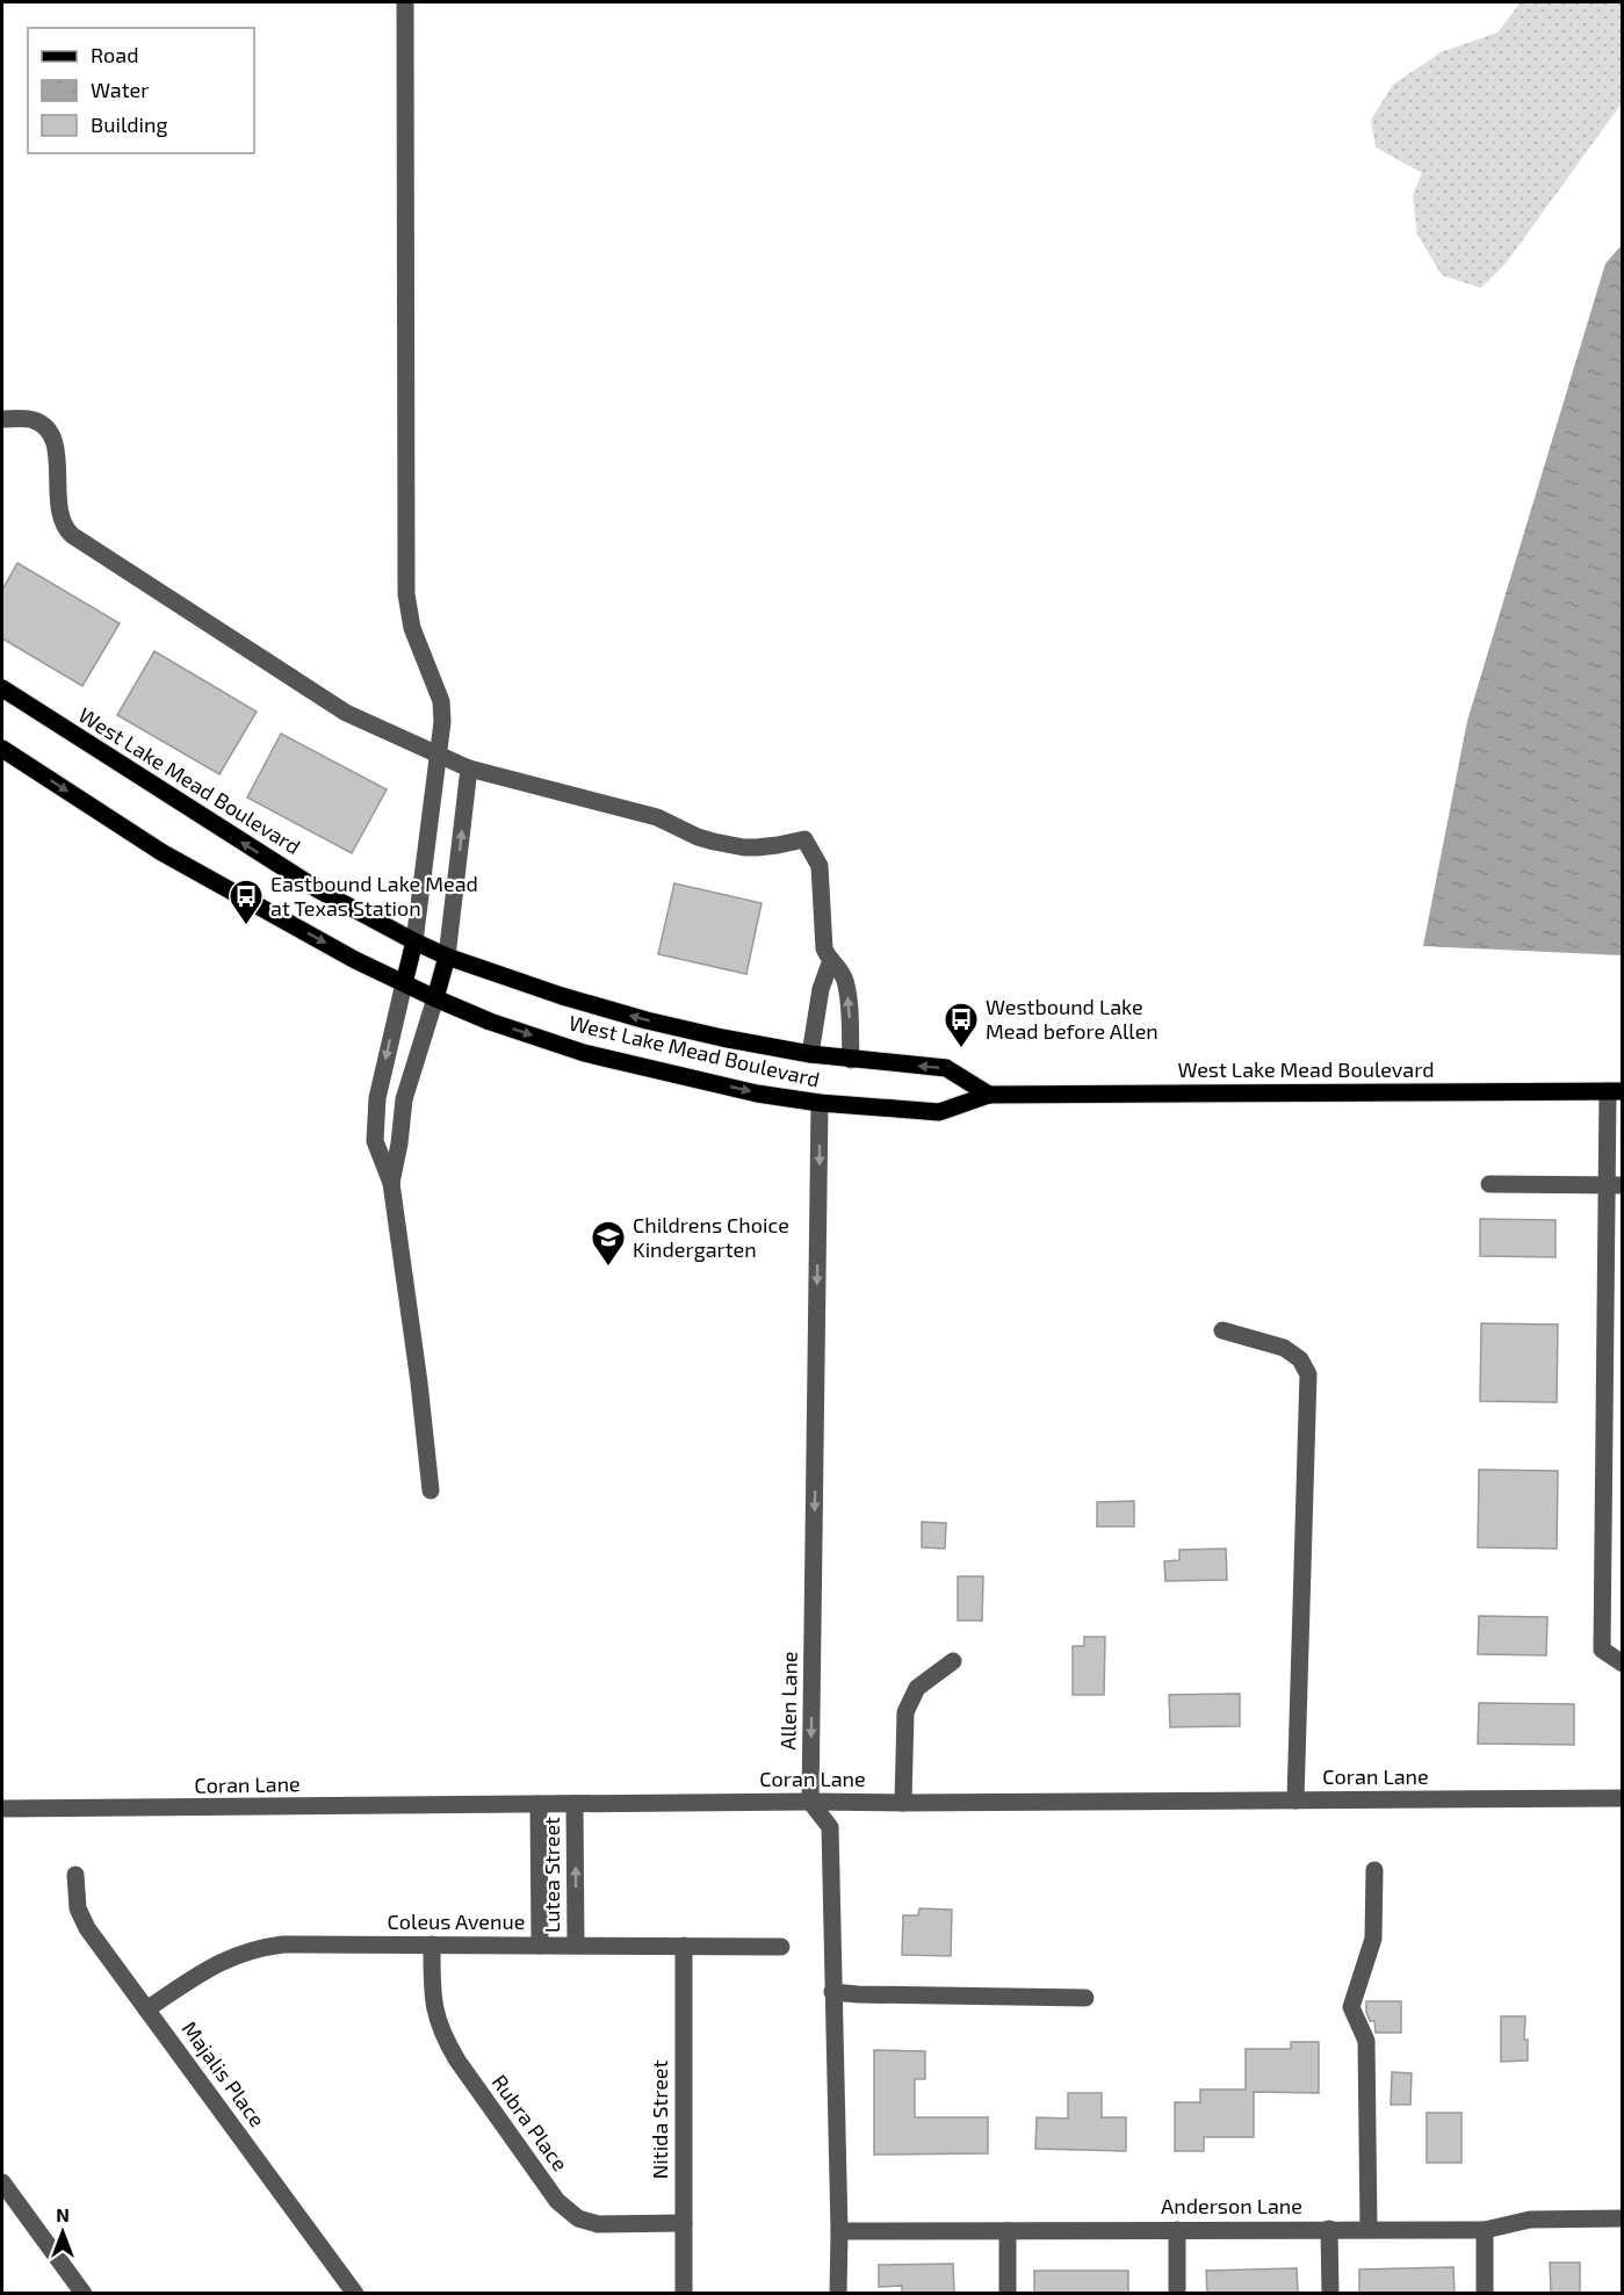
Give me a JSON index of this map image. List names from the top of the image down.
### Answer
{
  "streets": {
    "main road": ["West Lake Mead Boulevard"],
    "street": [
      "Allen Lane",
      "Coran Lane",
      "Lutea Street",
      "Coleus Avenue",
      "Majalis Place",
      "Nitida Street",
      "Rubra Place",
      "Anderson Lane"
    ]
  },
  "crossings": [
    ["West Lake Mead Boulevard", "Allen Lane"],
    ["Allen Lane", "Coran Lane"],
    ["Coran Lane", "Lutea Street"],
    ["Lutea Street", "Coleus Avenue"],
    ["Coleus Avenue", "Majalis Place"],
    ["Coleus Avenue", "Nitida Street"],
    ["Coleus Avenue", "Rubra Place"],
    ["Nitida Street", "Rubra Place"]
  ],
  "one_way": ["Allen Lane"],
  "places": {
    "bus stop": ["Eastbound Lake Mead at Texas Station", "Westbound Lake Mead before Allen"],
    "school or university": ["Childrens Choice Kindergarten"]
  },
  "legend": ["Road", "Water", "Building"],
  "north": "top"
}
